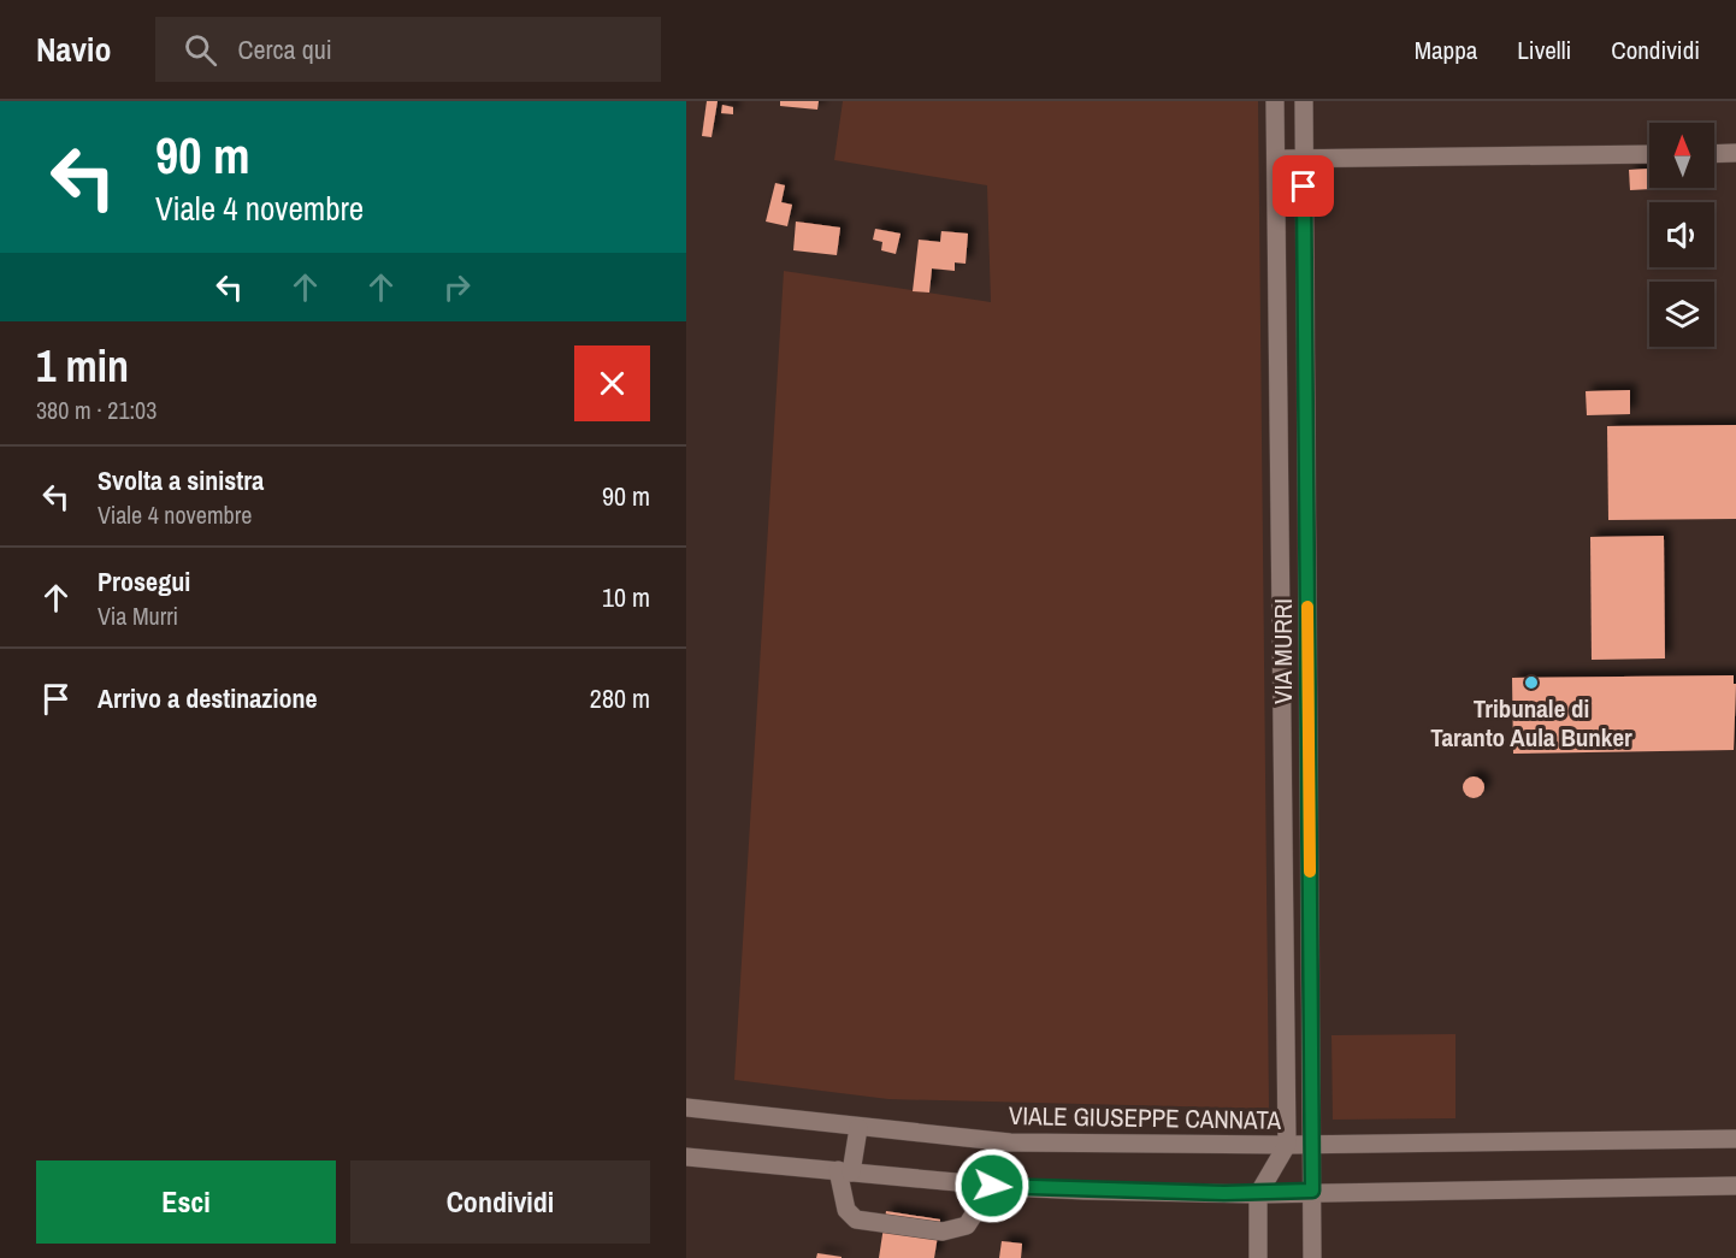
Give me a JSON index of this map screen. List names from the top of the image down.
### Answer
{
  "streets": {
    "street": ["VIA MURRI", "VIALE GIUSEPPE CANNATA"]
  },
  "crossings": [
    ["VIA MURRI", "VIALE GIUSEPPE CANNATA"]
  ],
  "places": ["Tribunale di Taranto Aula Bunker"],
  "north": "top",
  "page": {
    "header": "Navio",
    "search": "Cerca qui",
    "nav": ["Mappa", "Livelli", "Condividi"],
    "turn": ["90 m", "Viale 4 novembre"],
    "heading": ["1 min", "380 m · 21:03"],
    "list": [
      {
        "name": "Svolta a sinistra",
        "note": "Viale 4 novembre",
        "value": "90 m"
      },
      {
        "name": "Prosegui",
        "note": "Via Murri",
        "value": "10 m"
      },
      {
        "name": "Arrivo a destinazione",
        "value": "280 m"
      }
    ],
    "buttons": ["Esci", "Condividi"]
  }
}
